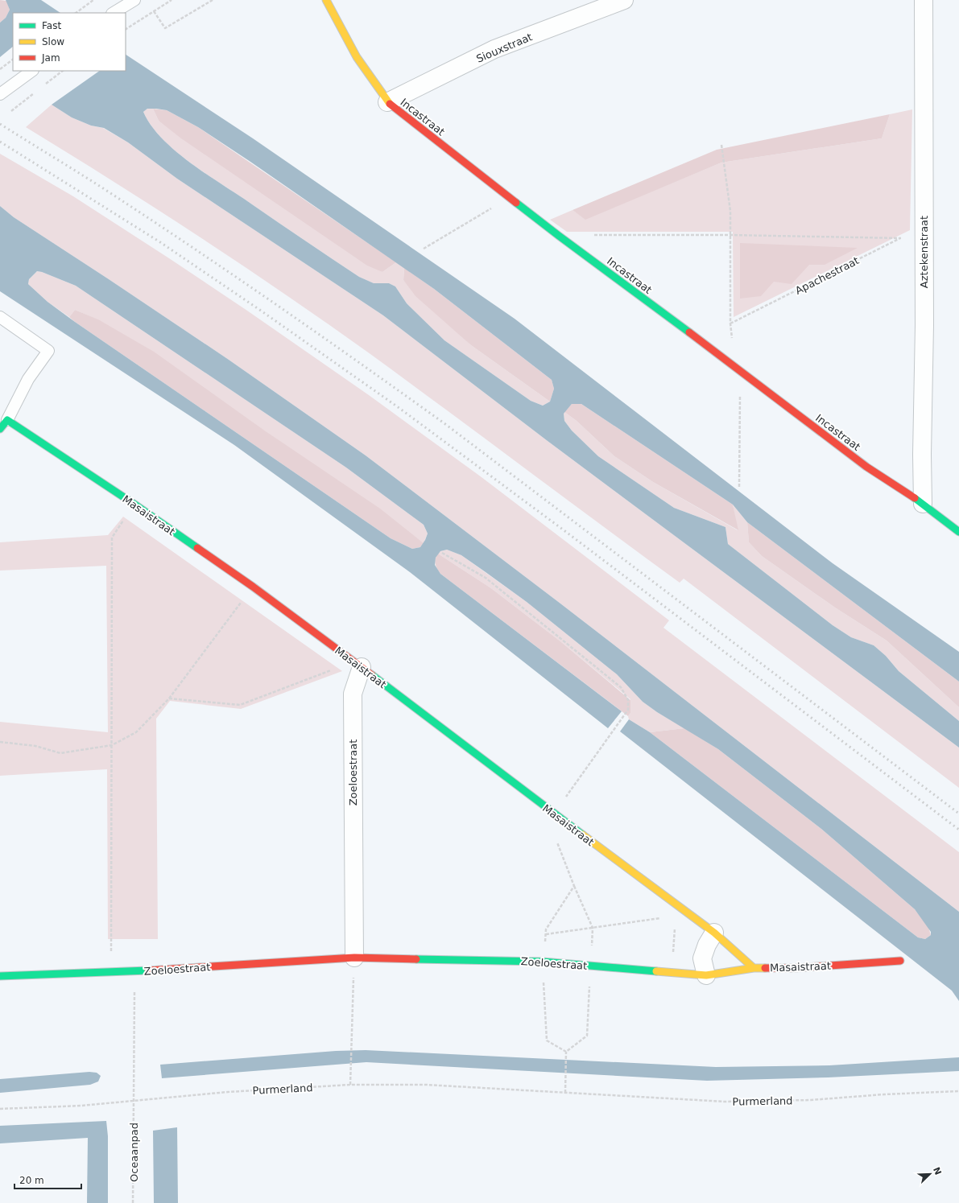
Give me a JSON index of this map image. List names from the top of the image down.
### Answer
{
  "streets": {
    "street": [
      "Siouxstraat",
      "Incastraat",
      "Aztekenstraat",
      "Masaistraat",
      "Zoeloestraat"
    ],
    "path": ["Apachestraat", "Purmerland", "Oceaanpad"]
  },
  "crossings": [
    ["Siouxstraat", "Incastraat"],
    ["Incastraat", "Aztekenstraat"],
    ["Aztekenstraat", "Apachestraat"],
    ["Masaistraat", "Zoeloestraat"],
    ["Zoeloestraat", "Oceaanpad"],
    ["Purmerland", "Oceaanpad"]
  ],
  "legend": ["Fast", "Slow", "Jam"],
  "scale_bar": "20 m",
  "north": "top right"
}
